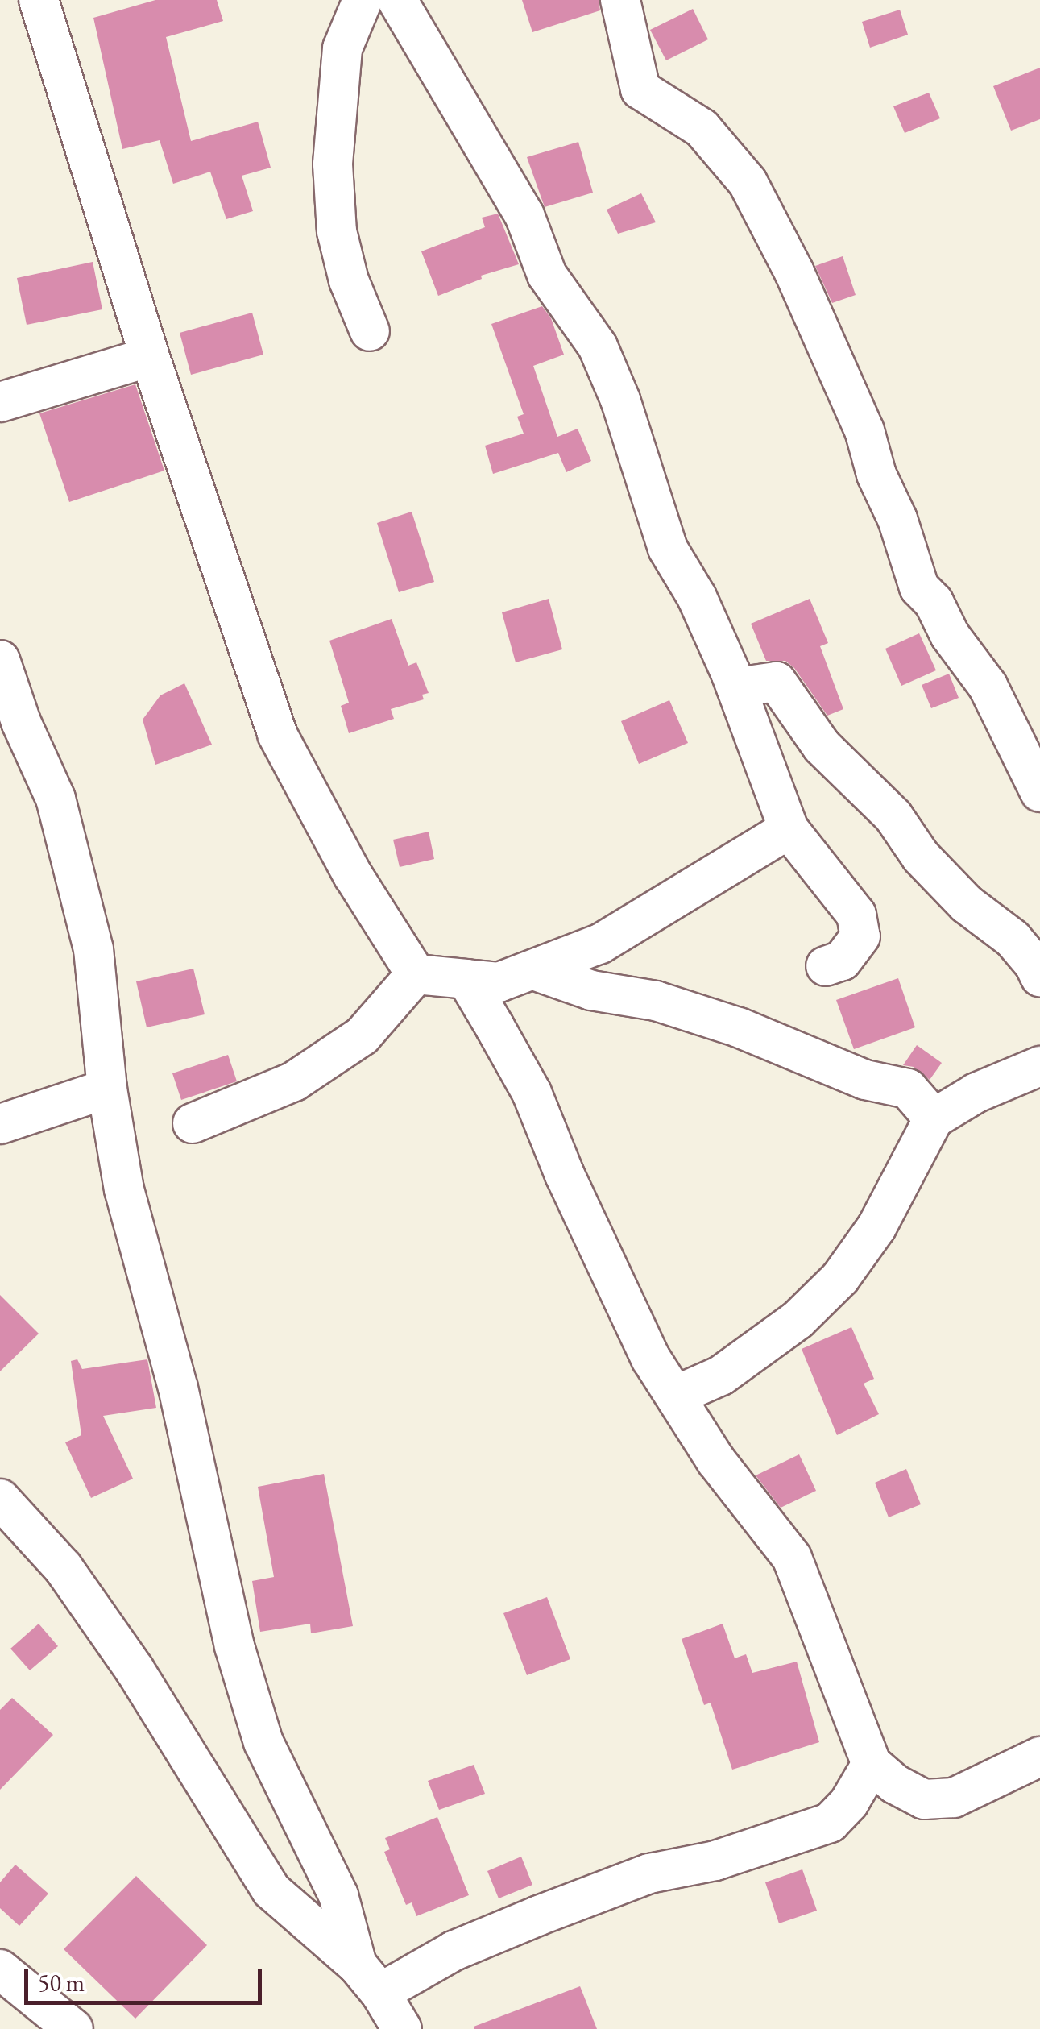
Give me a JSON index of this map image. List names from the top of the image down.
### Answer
{
  "scale_bar": "50 m"
}
